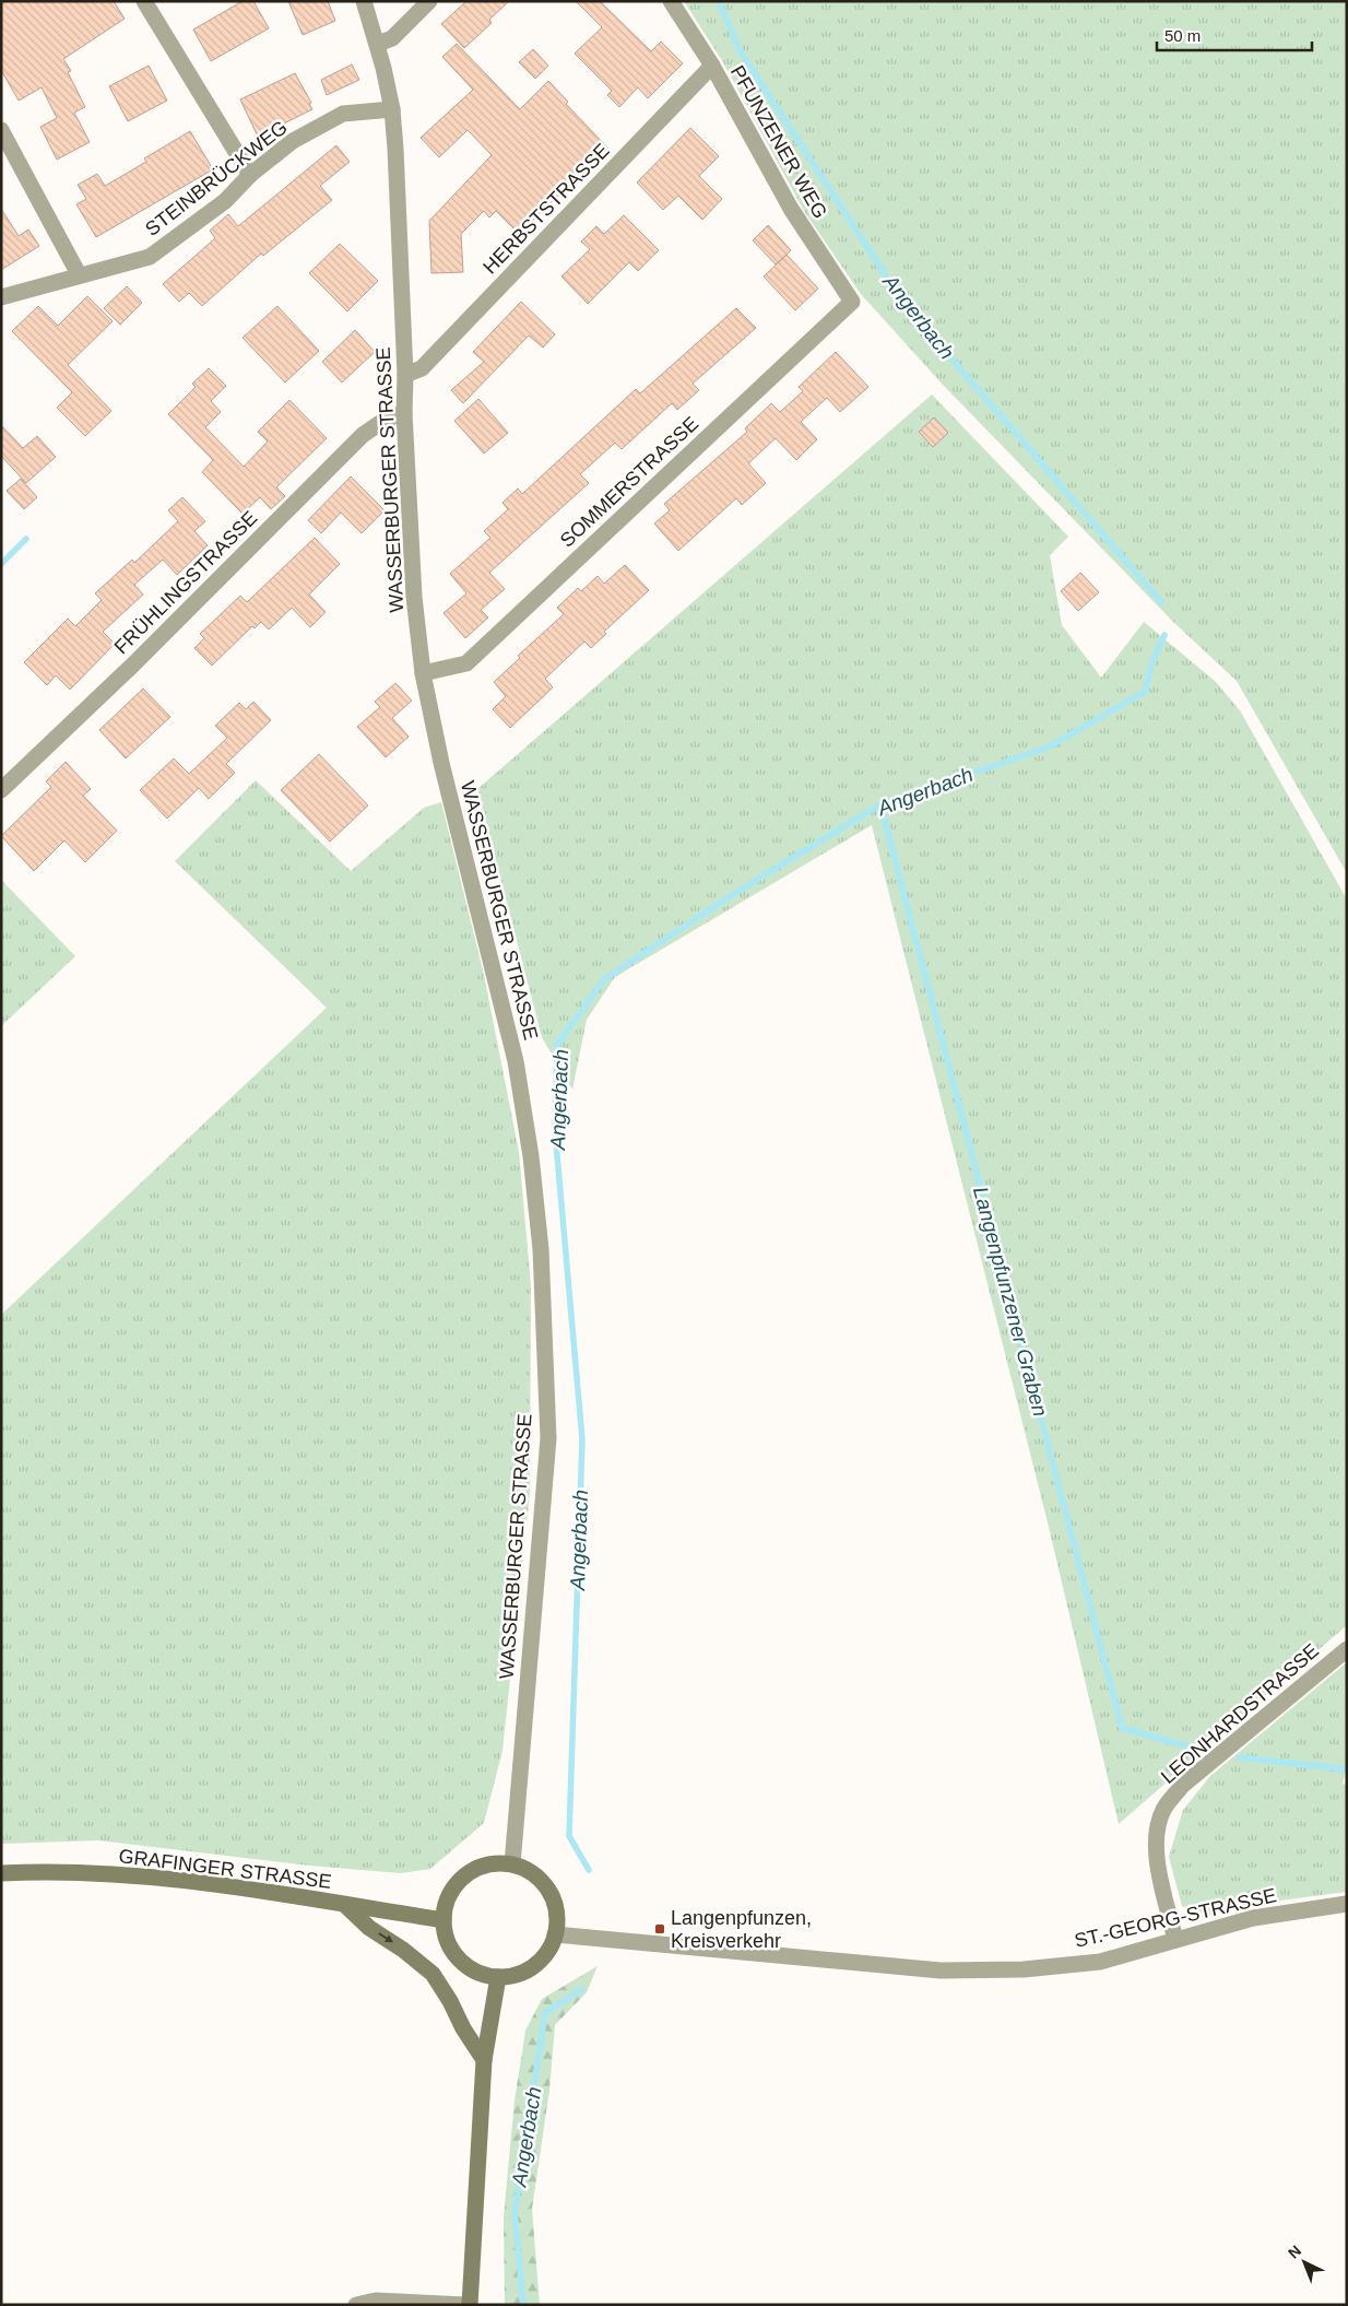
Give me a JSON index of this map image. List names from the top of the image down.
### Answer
{
  "streets": {
    "main road": ["GRAFINGER STRASSE"],
    "street": [
      "PFUNZENER WEG",
      "STEINBRÜCKWEG",
      "HERBSTSTRASSE",
      "WASSERBURGER STRASSE",
      "SOMMERSTRASSE",
      "FRÜHLINGSTRASSE",
      "LEONHARDSTRASSE",
      "ST.-GEORG-STRASSE"
    ]
  },
  "crossings": [
    ["PFUNZENER WEG", "HERBSTSTRASSE"],
    ["PFUNZENER WEG", "SOMMERSTRASSE"],
    ["STEINBRÜCKWEG", "WASSERBURGER STRASSE"],
    ["HERBSTSTRASSE", "WASSERBURGER STRASSE"],
    ["WASSERBURGER STRASSE", "SOMMERSTRASSE"],
    ["WASSERBURGER STRASSE", "FRÜHLINGSTRASSE"],
    ["WASSERBURGER STRASSE", "GRAFINGER STRASSE"],
    ["WASSERBURGER STRASSE", "ST.-GEORG-STRASSE"],
    ["LEONHARDSTRASSE", "ST.-GEORG-STRASSE"],
    ["GRAFINGER STRASSE", "ST.-GEORG-STRASSE"]
  ],
  "water": ["Angerbach", "Langenpfunzener Graben"],
  "places": {
    "transit": ["Langenpfunzen, Kreisverkehr"]
  },
  "scale_bar": "50 m",
  "north": "top left"
}
